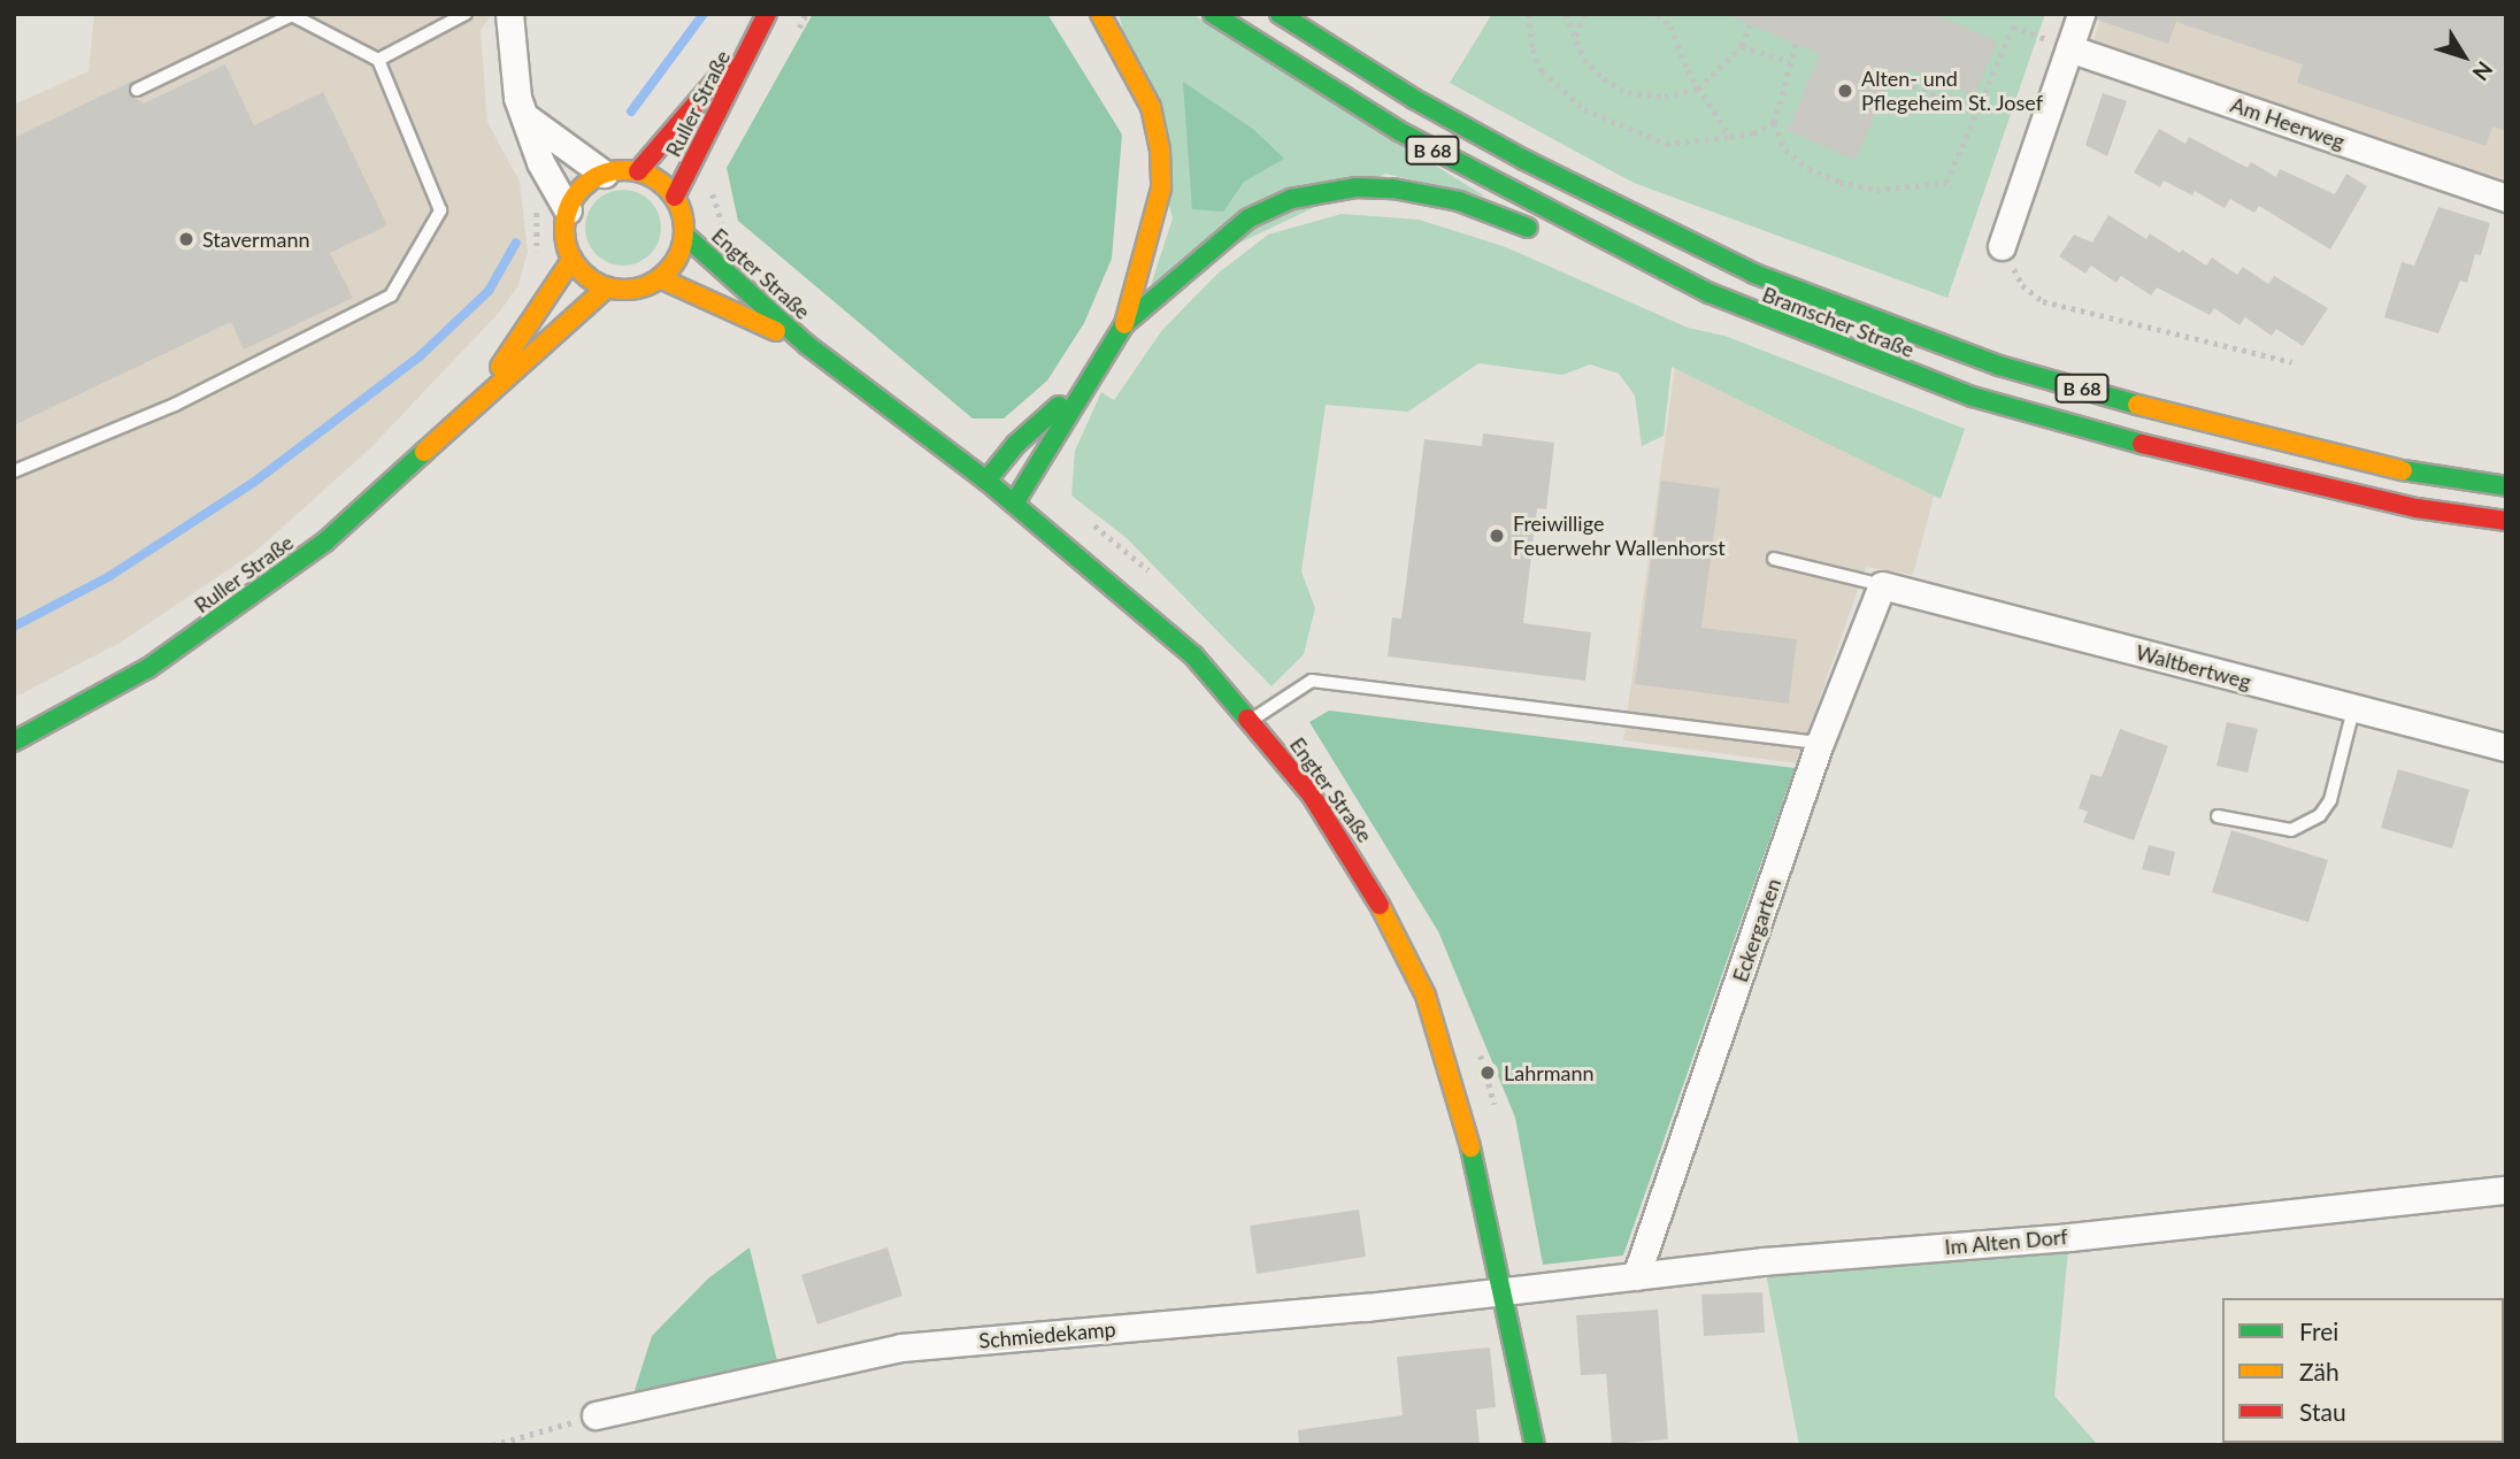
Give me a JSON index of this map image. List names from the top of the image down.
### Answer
{
  "streets": {
    "main road": [
      "Ruller Straße",
      "B 68",
      "Engter Straße",
      "Bramscher Straße"
    ],
    "street": [
      "Am Heerweg",
      "Waltbertweg",
      "Eckergarten",
      "Im Alten Dorf",
      "Schmiedekamp"
    ]
  },
  "crossings": [
    ["Ruller Straße", "Engter Straße"],
    ["Engter Straße", "Im Alten Dorf"],
    ["Engter Straße", "Schmiedekamp"],
    ["Waltbertweg", "Eckergarten"],
    ["Eckergarten", "Im Alten Dorf"],
    ["Im Alten Dorf", "Schmiedekamp"]
  ],
  "places": [
    "Alten- und Pflegeheim St. Josef",
    "Stavermann",
    "Freiwillige Feuerwehr Wallenhorst",
    "Lahrmann"
  ],
  "legend": ["Frei", "Zäh", "Stau"],
  "north": "bottom right"
}
